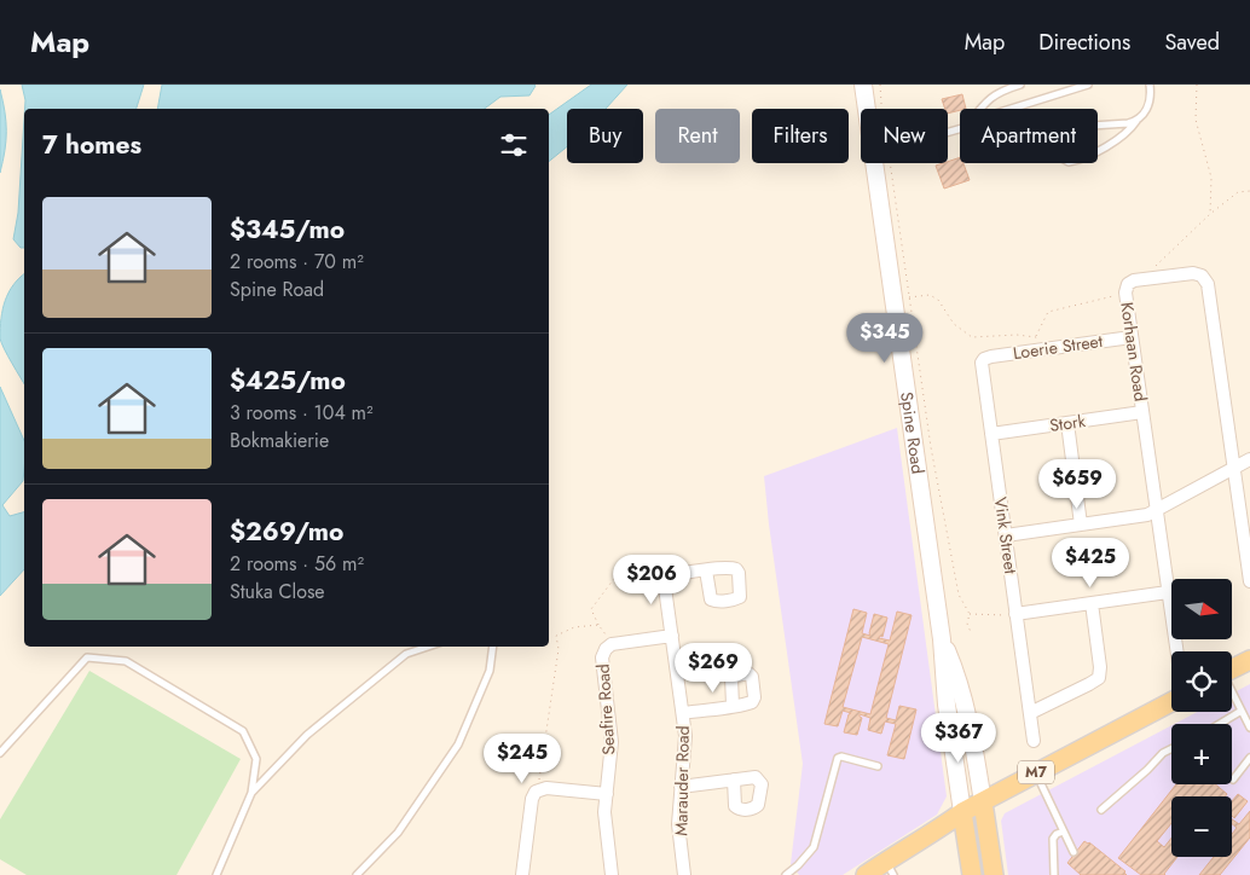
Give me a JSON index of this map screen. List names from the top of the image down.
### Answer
{
  "streets": {
    "main road": ["Spine Road", "M7"],
    "street": [
      "Loerie Street",
      "Korhaan Road",
      "Stork",
      "Vink Street",
      "Seafire Road",
      "Marauder Road"
    ]
  },
  "crossings": [
    ["Loerie Street", "Korhaan Road"],
    ["Loerie Street", "Vink Street"],
    ["Korhaan Road", "Stork"],
    ["Stork", "Vink Street"],
    ["Spine Road", "M7"],
    ["Seafire Road", "Marauder Road"]
  ],
  "north": "right",
  "page": {
    "header": "Map",
    "nav": ["Map", "Directions", "Saved"],
    "chip": [
      "Buy",
      "Rent",
      "Filters",
      "New",
      "Apartment"
    ],
    "heading": "7 homes",
    "list": [
      {
        "name": "$345/mo",
        "note": "2 rooms · 70 m² · Spine Road"
      },
      {
        "name": "$425/mo",
        "note": "3 rooms · 104 m² · Bokmakierie"
      },
      {
        "name": "$269/mo",
        "note": "2 rooms · 56 m² · Stuka Close"
      }
    ],
    "price": [
      "$345",
      "$659",
      "$425",
      "$206",
      "$269",
      "$367",
      "$245"
    ],
    "map_buttons": ["+", "−"]
  }
}
